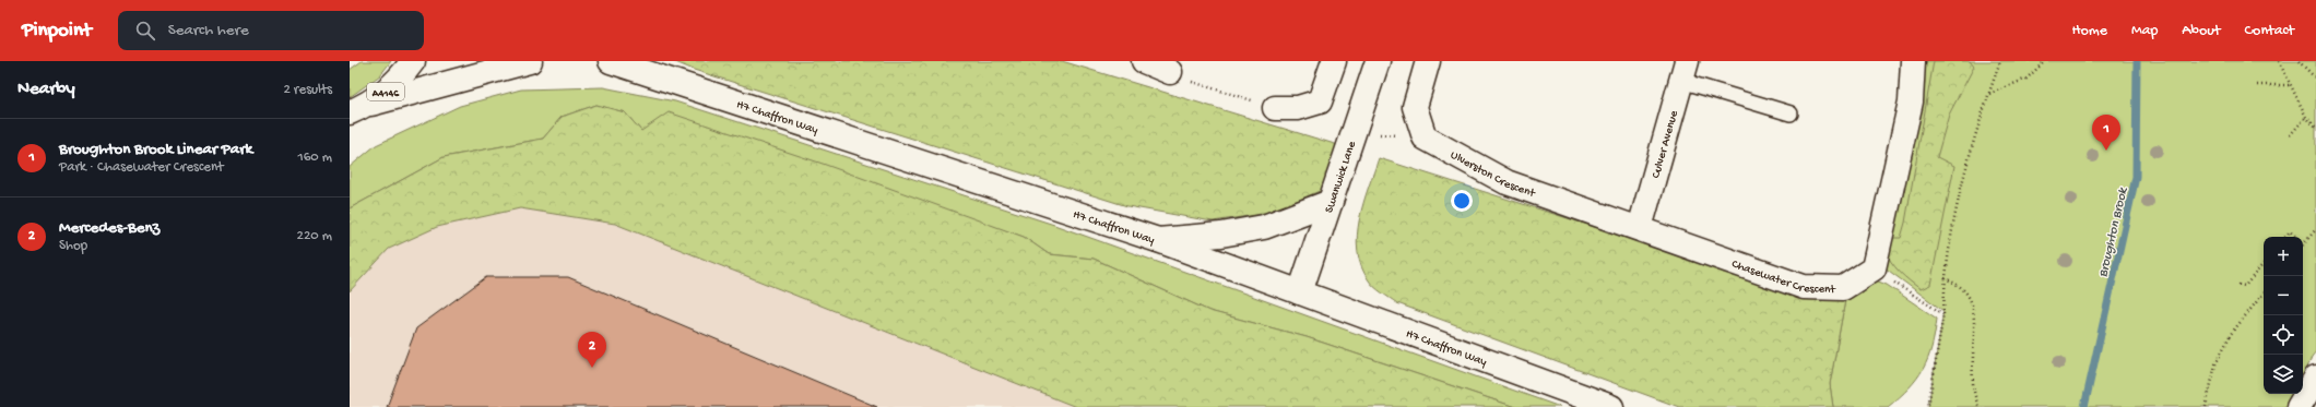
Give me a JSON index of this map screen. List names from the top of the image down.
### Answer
{
  "streets": {
    "main road": [
      "A4146",
      "H7 Chaffron Way",
      "Culver Avenue",
      "Ulverston Crescent",
      "Swanwick Lane",
      "Chasewater Crescent"
    ]
  },
  "crossings": [
    ["H7 Chaffron Way", "Swanwick Lane"],
    ["Culver Avenue", "Ulverston Crescent"],
    ["Culver Avenue", "Chasewater Crescent"],
    ["Ulverston Crescent", "Chasewater Crescent"]
  ],
  "water": ["Broughton Brook"],
  "page": {
    "header": "Pinpoint",
    "search": "Search here",
    "nav": [
      "Home",
      "Map",
      "About",
      "Contact"
    ],
    "heading": ["Nearby", "2 results"],
    "pins": ["1", "2"],
    "list": [
      {
        "mark": "1",
        "name": "Broughton Brook Linear Park",
        "note": "Park · Chasewater Crescent",
        "value": "160 m"
      },
      {
        "mark": "2",
        "name": "Mercedes-Benz",
        "note": "Shop",
        "value": "220 m"
      }
    ],
    "map_buttons": ["+", "−"]
  }
}
